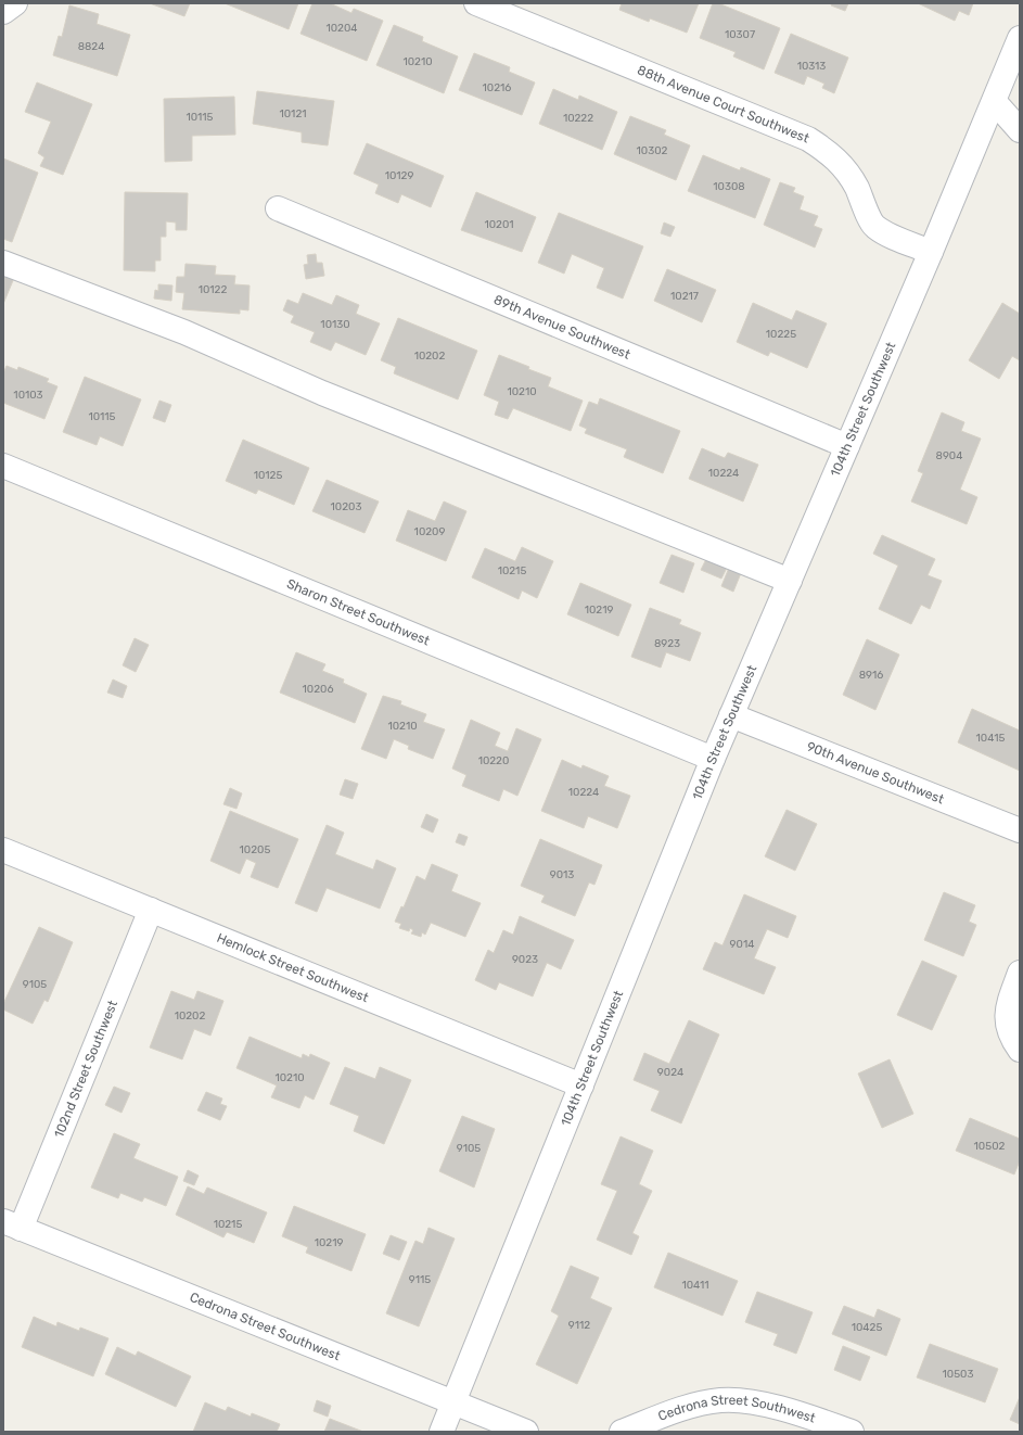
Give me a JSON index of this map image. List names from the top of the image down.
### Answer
{
  "streets": {
    "street": [
      "88th Avenue Court Southwest",
      "89th Avenue Southwest",
      "104th Street Southwest",
      "Sharon Street Southwest",
      "90th Avenue Southwest",
      "Hemlock Street Southwest",
      "102nd Street Southwest",
      "Cedrona Street Southwest"
    ]
  },
  "crossings": [
    ["88th Avenue Court Southwest", "104th Street Southwest"],
    ["89th Avenue Southwest", "104th Street Southwest"],
    ["104th Street Southwest", "Sharon Street Southwest"],
    ["104th Street Southwest", "90th Avenue Southwest"],
    ["104th Street Southwest", "Hemlock Street Southwest"],
    ["104th Street Southwest", "Cedrona Street Southwest"],
    ["Hemlock Street Southwest", "102nd Street Southwest"],
    ["102nd Street Southwest", "Cedrona Street Southwest"]
  ],
  "house_numbers": [
    "10204",
    "10307",
    "8824",
    "10210",
    "10313",
    "10216",
    "10121",
    "10115",
    "10222",
    "10302",
    "10129",
    "10308",
    "10201",
    "10122",
    "10217",
    "10130",
    "10225",
    "10202",
    "10210",
    "10103",
    "10115",
    "8904",
    "10224",
    "10125",
    "10203",
    "10209",
    "10215",
    "10219",
    "8923",
    "8916",
    "10206",
    "10210",
    "10415",
    "10220",
    "10224",
    "10205",
    "9013",
    "9014",
    "9023",
    "9105",
    "10202",
    "9024",
    "10210",
    "10502",
    "9105",
    "10215",
    "10219",
    "9115",
    "10411",
    "9112",
    "10425",
    "10503"
  ]
}
